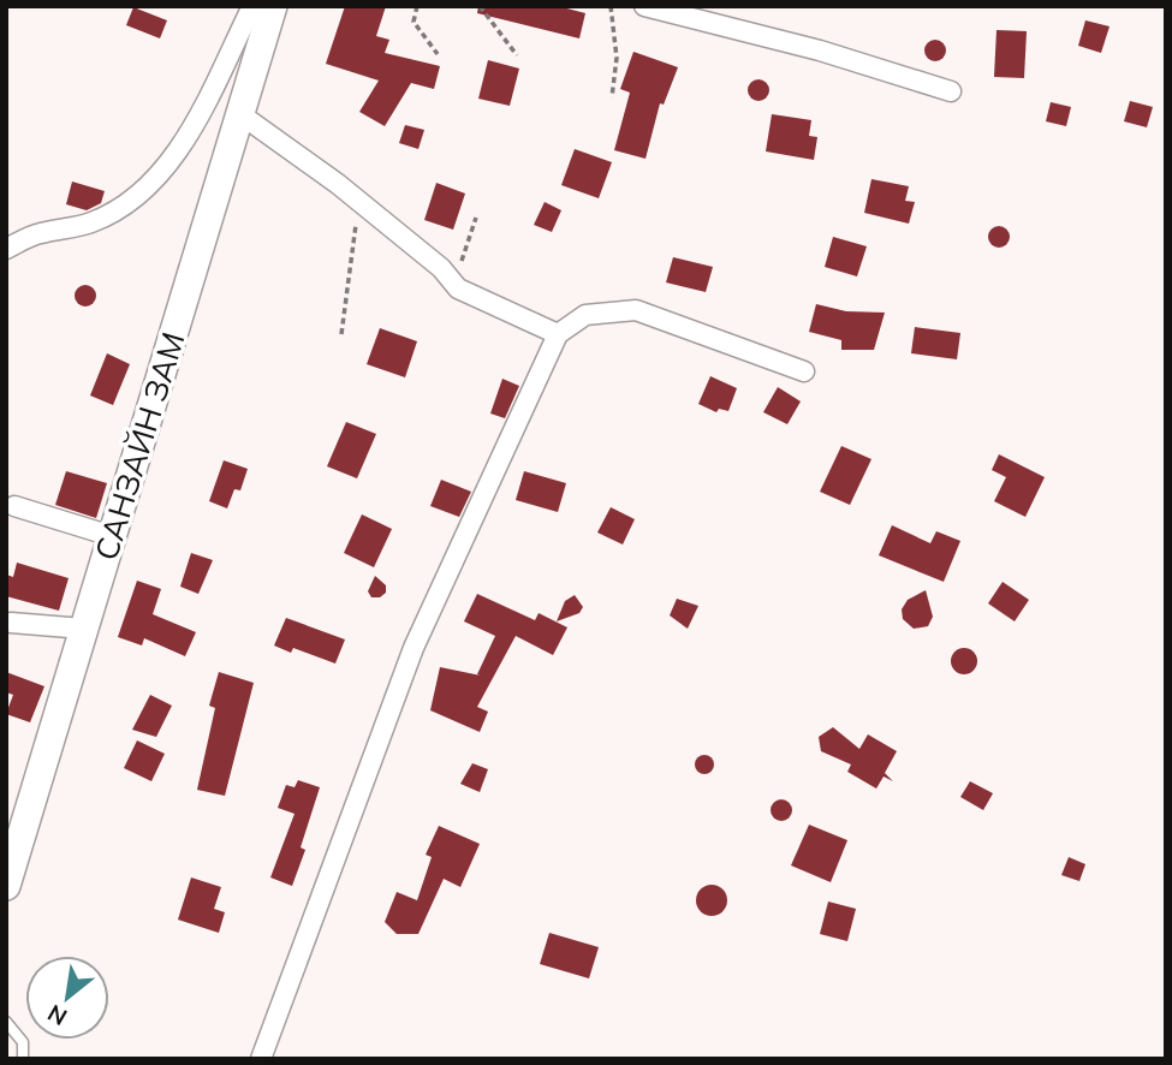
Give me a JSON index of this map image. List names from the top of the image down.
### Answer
{
  "streets": {
    "main road": ["САНЗАЙН ЗАМ"]
  },
  "north": "bottom left"
}
